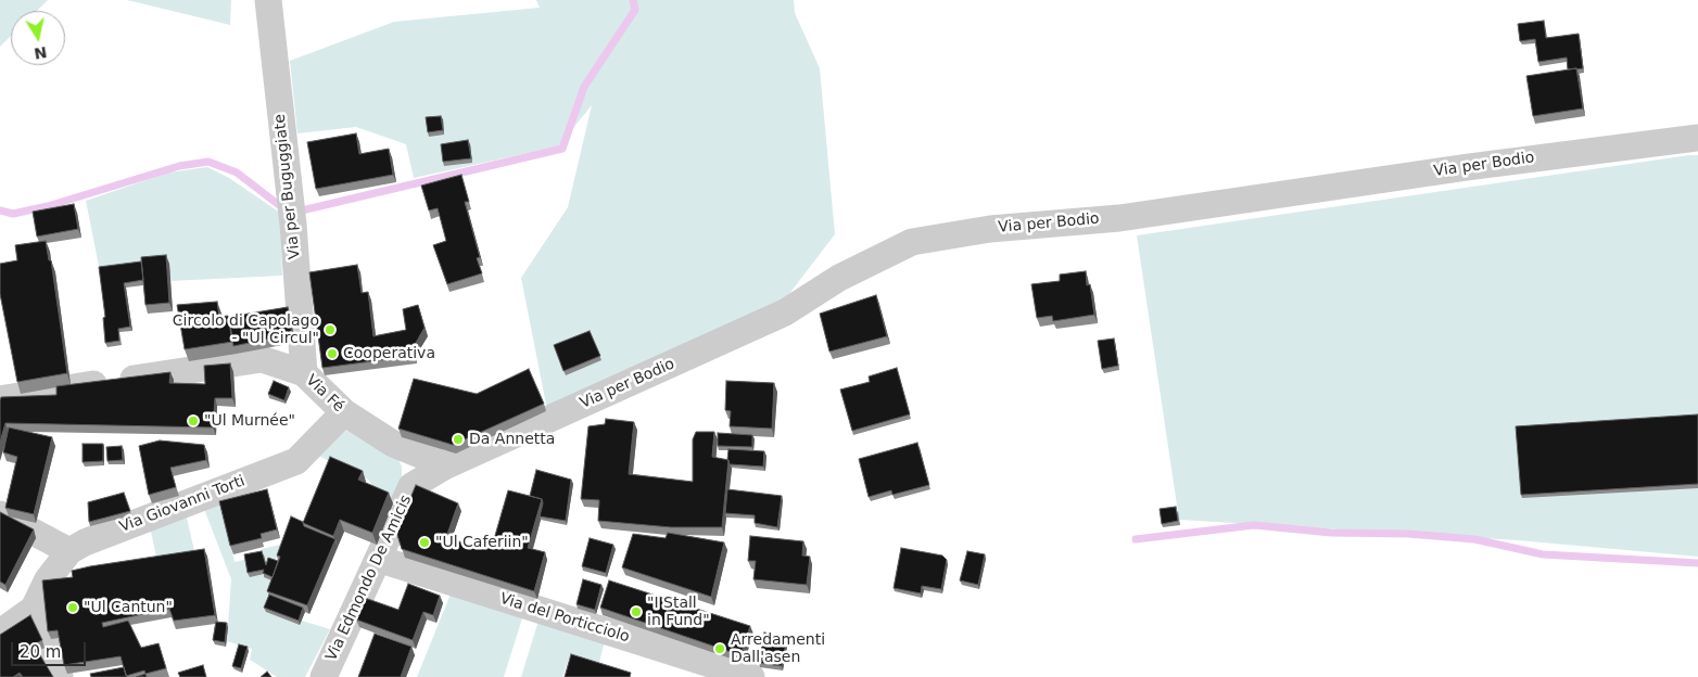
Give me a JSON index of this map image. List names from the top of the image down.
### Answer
{
  "streets": {
    "street": [
      "Via per Bodio",
      "Via per Buguggiate",
      "Via Fé",
      "Via Giovanni Torti",
      "Via Edmondo De Amicis",
      "Via del Porticciolo"
    ]
  },
  "crossings": [
    ["Via per Bodio", "Via Fé"],
    ["Via per Bodio", "Via Edmondo De Amicis"],
    ["Via per Buguggiate", "Via Fé"],
    ["Via Fé", "Via Giovanni Torti"],
    ["Via Fé", "Via Edmondo De Amicis"],
    ["Via Edmondo De Amicis", "Via del Porticciolo"]
  ],
  "places": [
    "Circolo di Capolago - \"Ul Circul\"",
    "Cooperativa",
    "\"Ul Murnée\"",
    "Da Annetta",
    "\"Ul Caferiin\"",
    "\"Ul Cantun\"",
    "\"I Stall in Fund\"",
    "Arredamenti Dall'asen"
  ],
  "scale_bar": "20 m",
  "north": "bottom"
}
